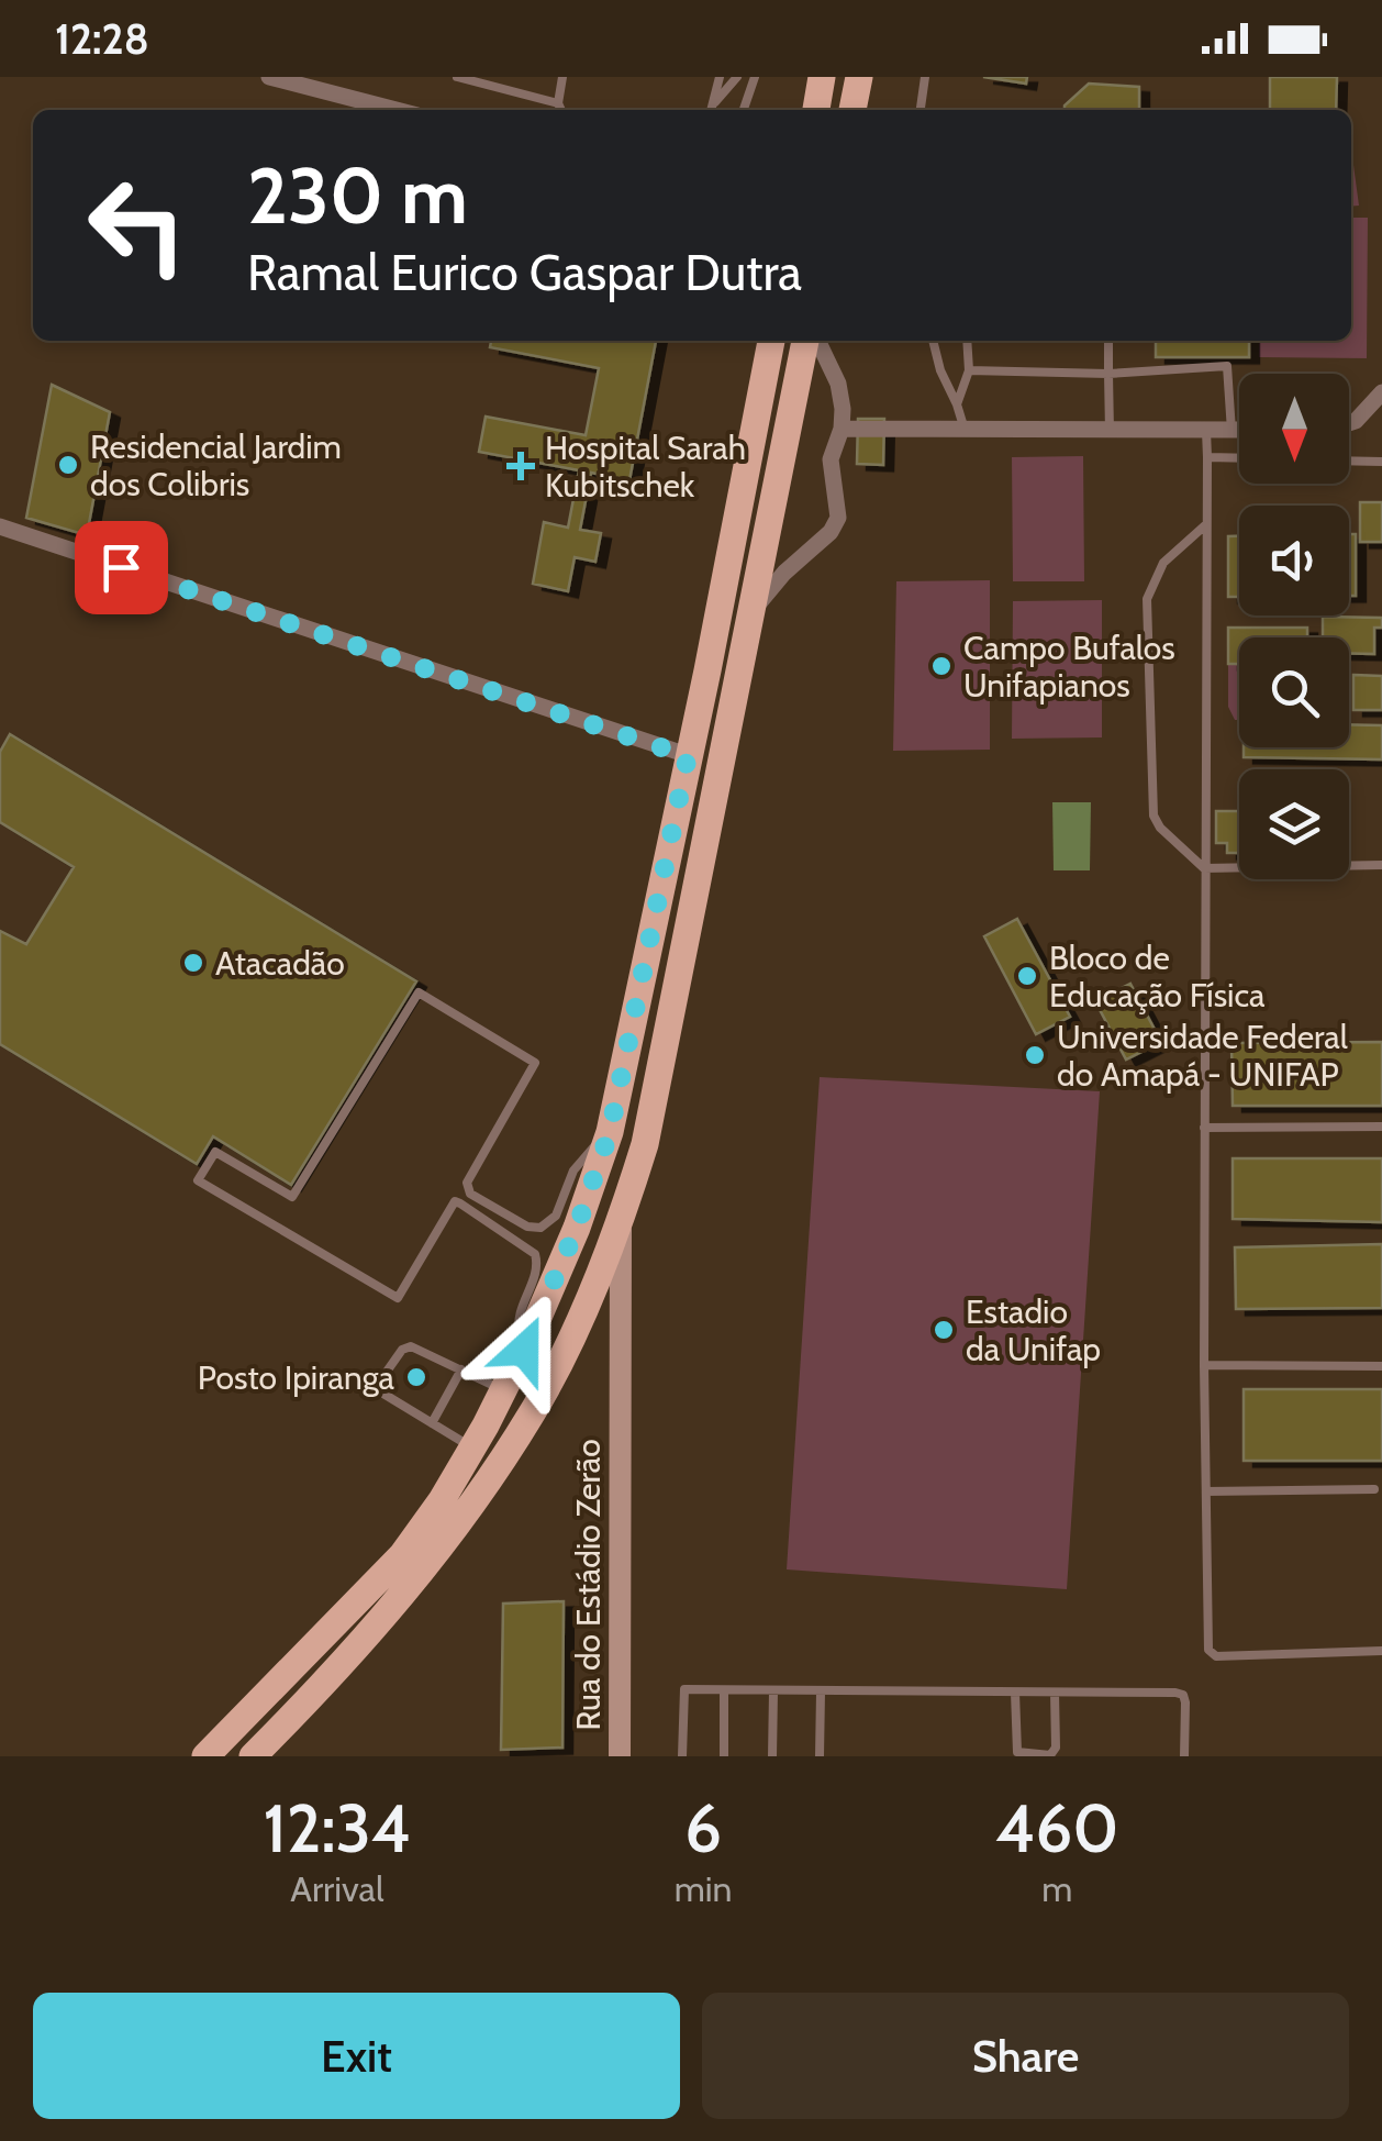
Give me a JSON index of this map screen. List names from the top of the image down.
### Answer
{
  "streets": {
    "street": ["Rua do Estádio Zerão"]
  },
  "places": {
    "other": [
      "Residencial Jardim dos Colibris",
      "Campo Bufalos Unifapianos",
      "Atacadão",
      "Bloco de Educação Física",
      "Universidade Federal do Amapá - UNIFAP",
      "Estadio da Unifap",
      "Posto Ipiranga"
    ],
    "health": ["Hospital Sarah Kubitschek"]
  },
  "north": "bottom",
  "page": {
    "status": "12:28",
    "turn": ["230 m", "Ramal Eurico Gaspar Dutra"],
    "eta": [
      "12:34",
      "Arrival",
      "6",
      "min",
      "460",
      "m"
    ],
    "buttons": ["Exit", "Share"]
  }
}
